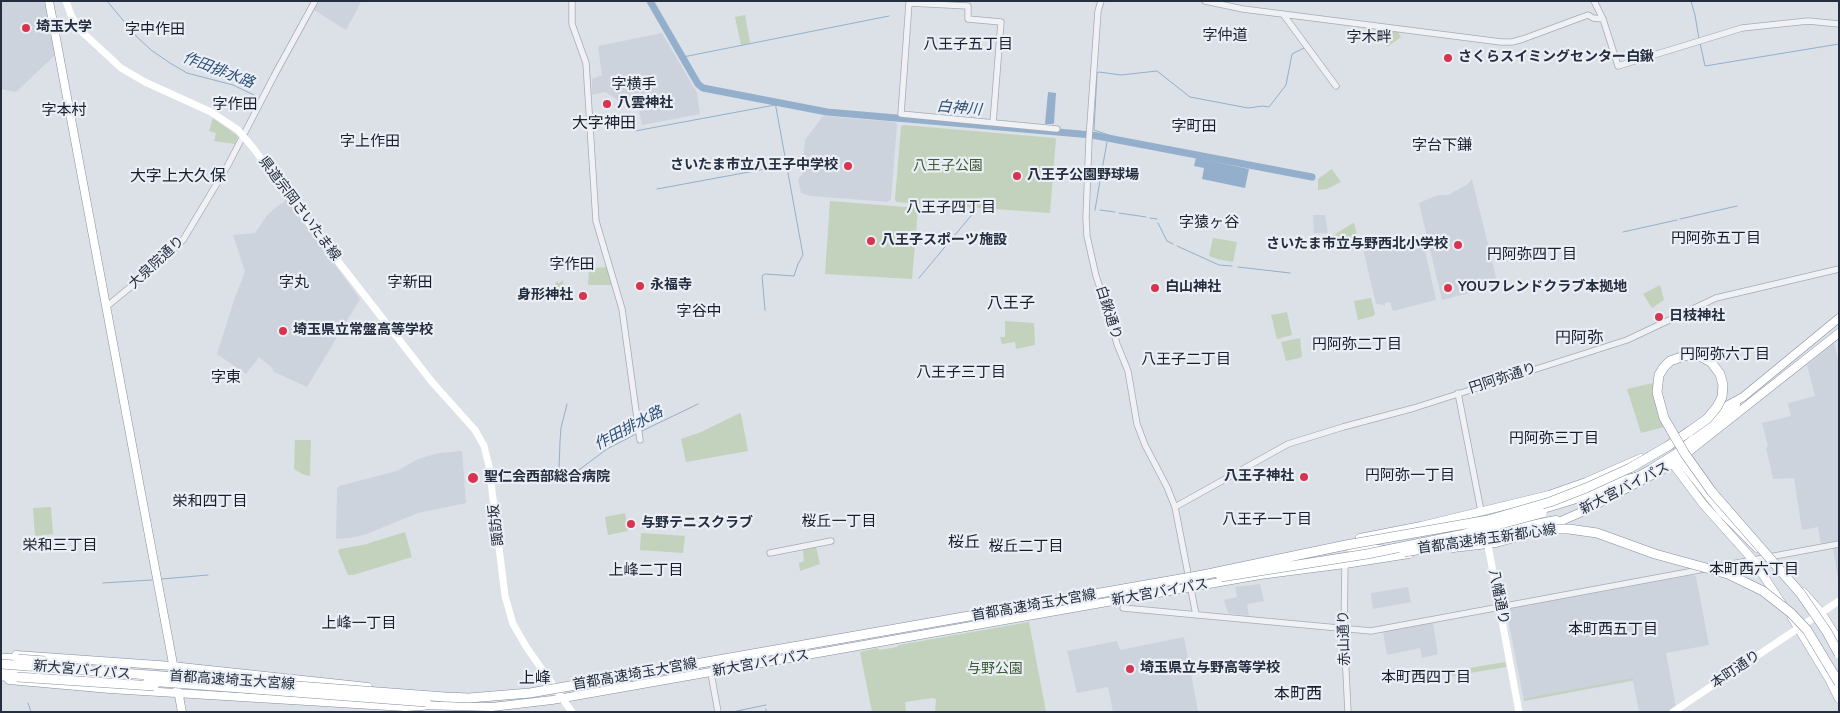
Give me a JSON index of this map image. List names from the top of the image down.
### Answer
{
  "streets": {
    "highway": ["首都高速埼玉新都心線", "首都高速埼玉大宮線"],
    "main road": [
      "県道宗岡さいたま線",
      "新大宮バイパス",
      "諏訪坂",
      "八幡通り",
      "本町通り"
    ],
    "street": [
      "大泉院通り",
      "白鍬通り",
      "円阿弥通り",
      "赤山通り"
    ]
  },
  "crossings": [
    ["県道宗岡さいたま線", "大泉院通り"],
    ["県道宗岡さいたま線", "諏訪坂"],
    ["白鍬通り", "円阿弥通り"],
    ["白鍬通り", "新大宮バイパス"],
    ["円阿弥通り", "八幡通り"],
    ["新大宮バイパス", "諏訪坂"],
    ["新大宮バイパス", "八幡通り"],
    ["新大宮バイパス", "首都高速埼玉大宮線"],
    ["新大宮バイパス", "赤山通り"],
    ["首都高速埼玉新都心線", "首都高速埼玉大宮線"]
  ],
  "districts": [
    "字中作田",
    "字仲道",
    "字木畔",
    "八王子五丁目",
    "字横手",
    "字作田",
    "字本村",
    "大字神田",
    "字町田",
    "字上作田",
    "字台下鎌",
    "大字上大久保",
    "八王子四丁目",
    "字猿ヶ谷",
    "円阿弥五丁目",
    "円阿弥四丁目",
    "字作田",
    "字丸",
    "字新田",
    "八王子",
    "字谷中",
    "円阿弥",
    "円阿弥二丁目",
    "円阿弥六丁目",
    "八王子二丁目",
    "八王子三丁目",
    "字東",
    "円阿弥三丁目",
    "円阿弥一丁目",
    "栄和四丁目",
    "八王子一丁目",
    "桜丘一丁目",
    "桜丘",
    "栄和三丁目",
    "桜丘二丁目",
    "本町西六丁目",
    "上峰二丁目",
    "上峰一丁目",
    "本町西五丁目",
    "本町西四丁目",
    "上峰",
    "本町西"
  ],
  "water": ["作田排水路", "白神川"],
  "parks": ["八王子公園", "与野公園"],
  "places": [
    "埼玉大学",
    "さくらスイミングセンター白鍬",
    "八雲神社",
    "さいたま市立八王子中学校",
    "八王子公園野球場",
    "八王子スポーツ施設",
    "さいたま市立与野西北小学校",
    "永福寺",
    "白山神社",
    "YOUフレンドクラブ本拠地",
    "身形神社",
    "日枝神社",
    "埼玉県立常盤高等学校",
    "八王子神社",
    "聖仁会西部総合病院",
    "与野テニスクラブ",
    "埼玉県立与野高等学校"
  ]
}
